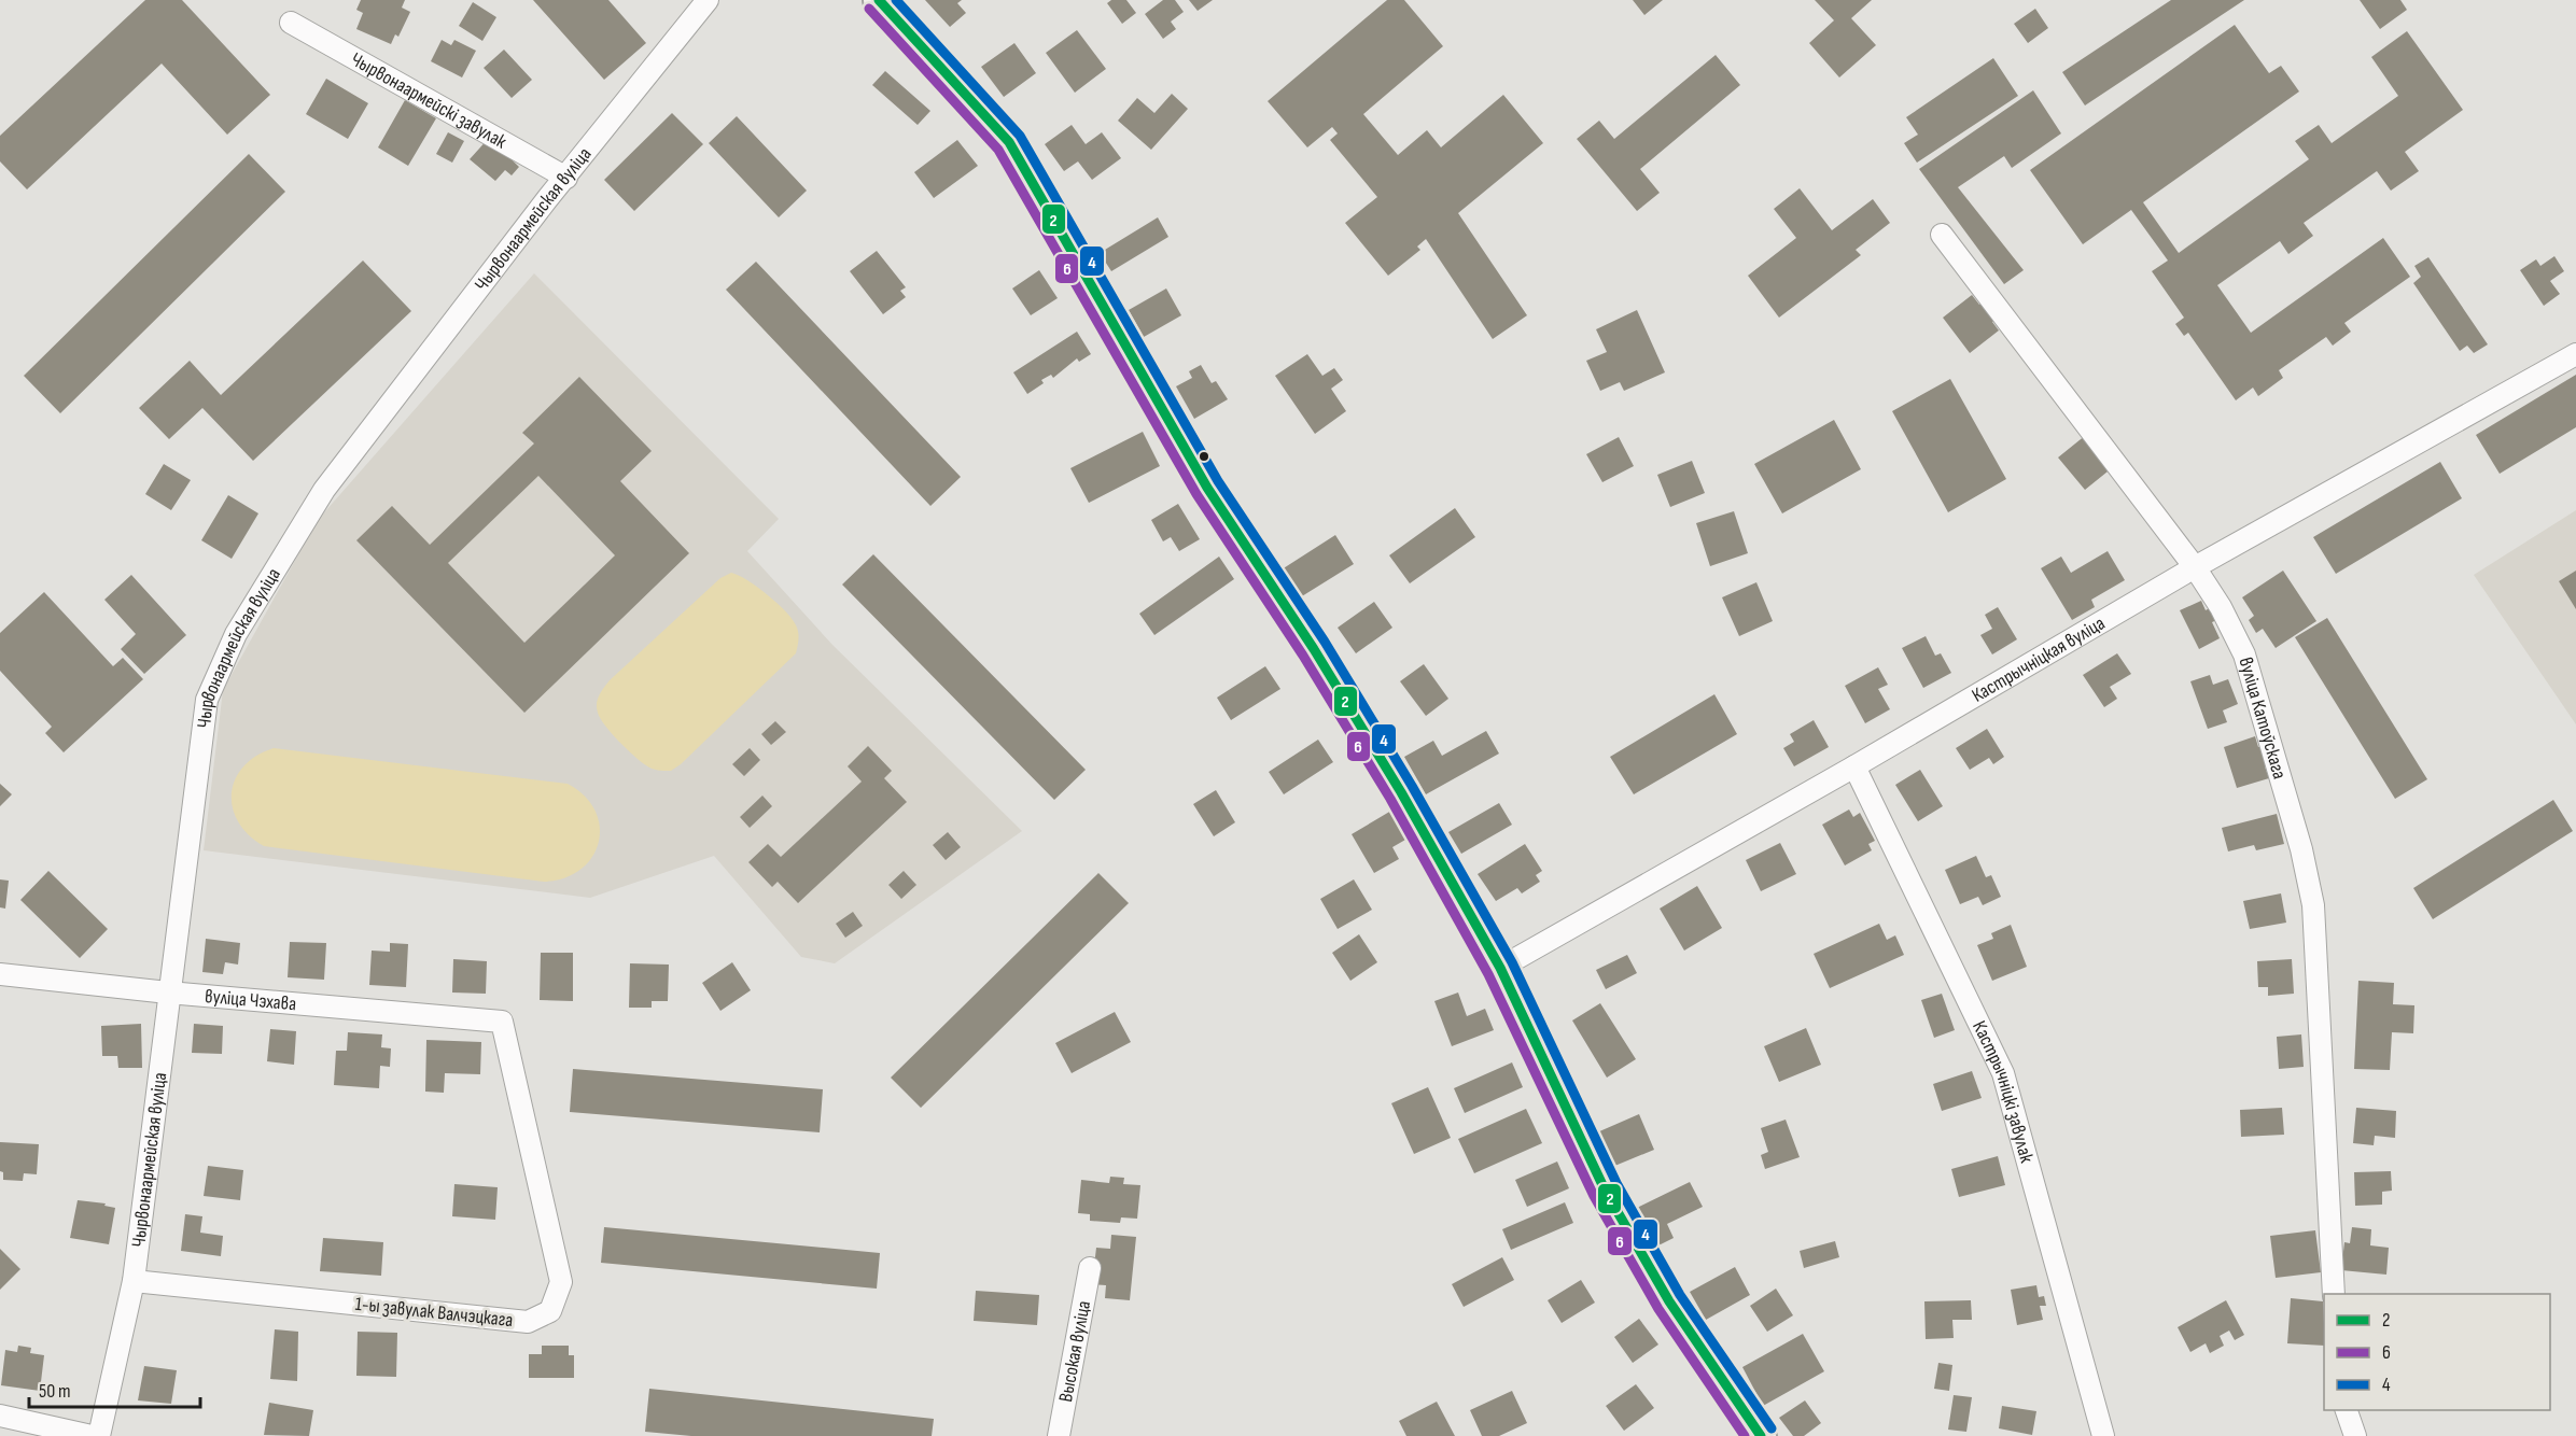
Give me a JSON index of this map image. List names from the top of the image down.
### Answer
{
  "streets": {
    "street": [
      "Чырвонаармейскі завулак",
      "Чырвонаармейская вуліца",
      "Кастрычніцкая вуліца",
      "вуліца Катоўскага",
      "вуліца Чэхава",
      "Кастрычніцкі завулак",
      "1-ы завулак Валчэцкага",
      "Высокая вуліца"
    ]
  },
  "crossings": [
    ["Чырвонаармейскі завулак", "Чырвонаармейская вуліца"],
    ["Чырвонаармейская вуліца", "вуліца Чэхава"],
    ["Чырвонаармейская вуліца", "1-ы завулак Валчэцкага"],
    ["Кастрычніцкая вуліца", "вуліца Катоўскага"],
    ["Кастрычніцкая вуліца", "Кастрычніцкі завулак"],
    ["вуліца Чэхава", "1-ы завулак Валчэцкага"]
  ],
  "lines": ["transit line 2", "transit line 4", "transit line 6"],
  "legend": ["2", "6", "4"],
  "scale_bar": "50 m"
}
